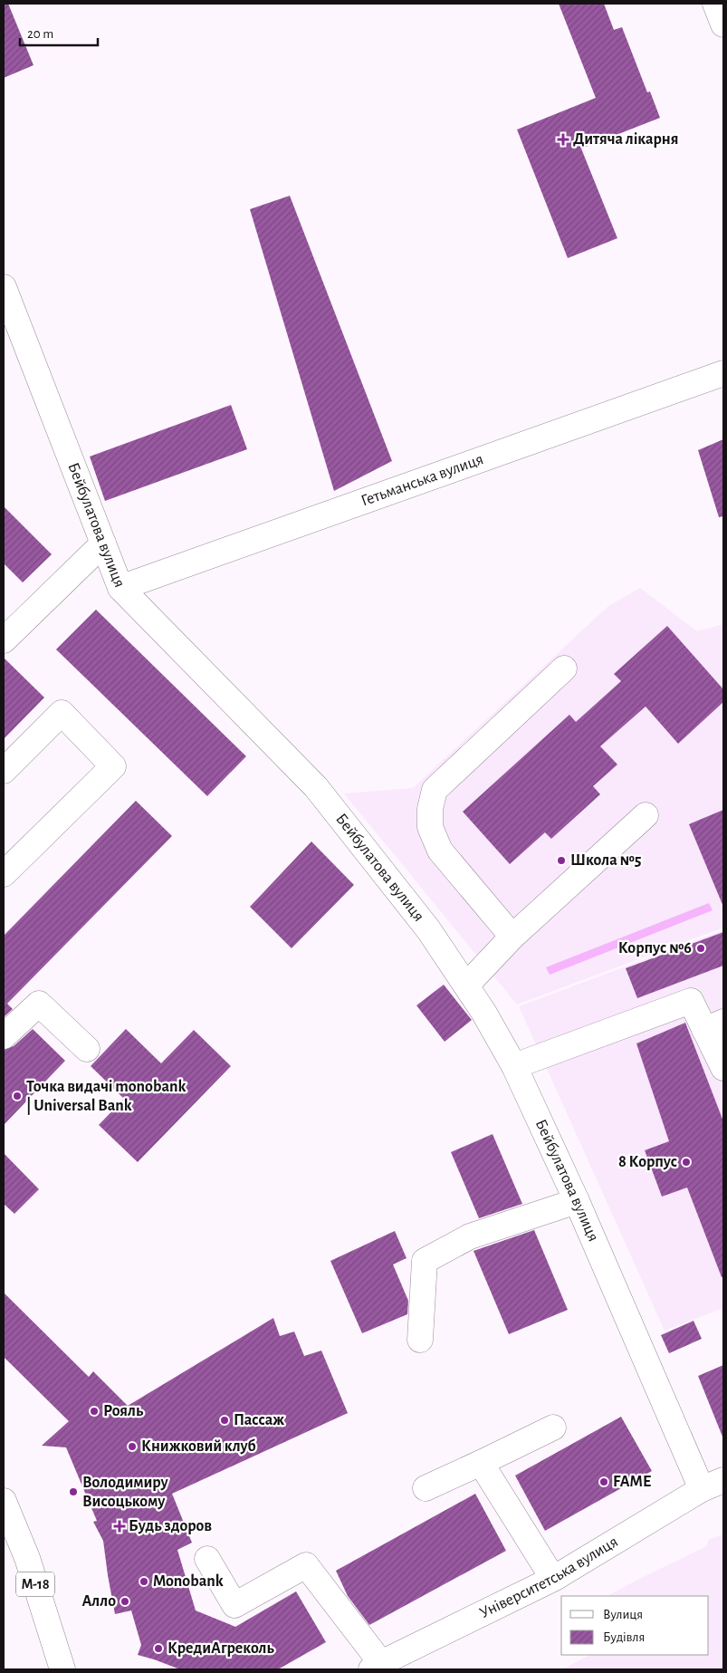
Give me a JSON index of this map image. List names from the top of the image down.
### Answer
{
  "streets": {
    "main road": [
      "Гетьманська вулиця",
      "Бейбулатова вулиця",
      "Університетська вулиця",
      "М-18"
    ]
  },
  "crossings": [
    ["Гетьманська вулиця", "Бейбулатова вулиця"],
    ["Бейбулатова вулиця", "Університетська вулиця"]
  ],
  "places": {
    "health": ["Дитяча лікарня", "Будь здоров"],
    "other": [
      "Школа №5",
      "Корпус №6",
      "Точка видачі monobank | Universal Bank",
      "8 Корпус",
      "Рояль",
      "Пассаж",
      "Книжковий клуб",
      "FAME",
      "Володимиру Висоцькому",
      "Monobank",
      "Алло",
      "КредиАгреколь"
    ]
  },
  "legend": ["Вулиця", "Будівля"],
  "scale_bar": "20 m"
}
